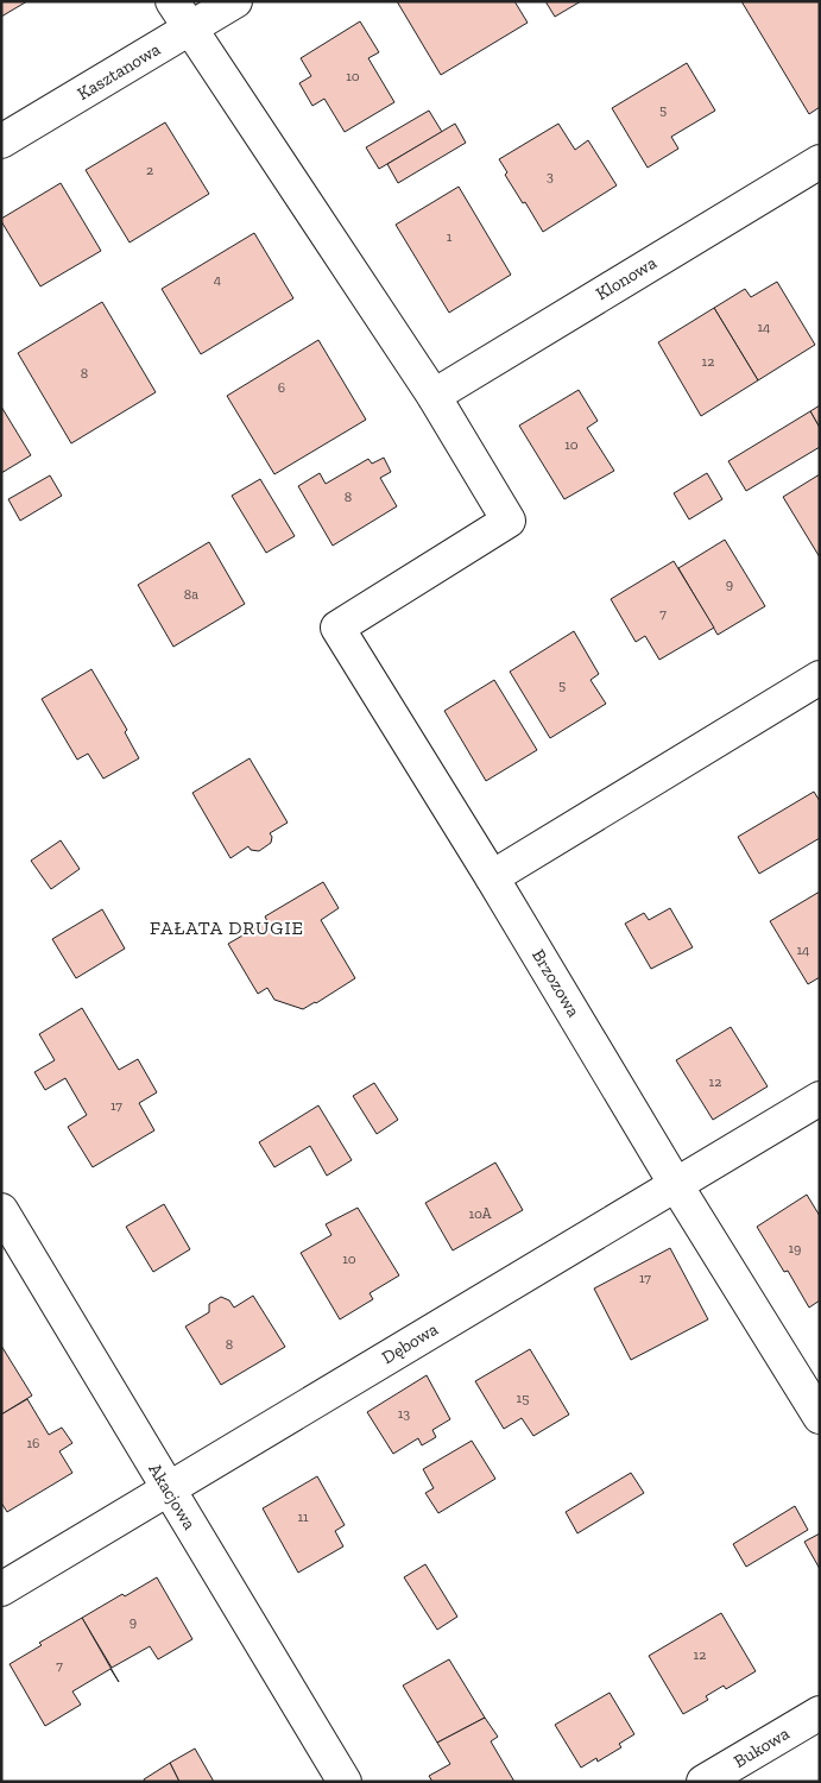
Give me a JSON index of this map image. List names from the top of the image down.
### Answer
{
  "streets": {
    "street": [
      "Kasztanowa",
      "Klonowa",
      "Brzozowa",
      "Dębowa",
      "Akacjowa",
      "Bukowa"
    ]
  },
  "crossings": [
    ["Klonowa", "Brzozowa"],
    ["Brzozowa", "Dębowa"],
    ["Dębowa", "Akacjowa"]
  ],
  "districts": ["FAŁATA DRUGIE"],
  "house_numbers": [
    "10",
    "5",
    "2",
    "3",
    "1",
    "4",
    "14",
    "12",
    "8",
    "6",
    "10",
    "8",
    "9",
    "8a",
    "7",
    "5",
    "14",
    "12",
    "17",
    "10A",
    "19",
    "10",
    "17",
    "8",
    "15",
    "13",
    "16",
    "11",
    "9",
    "12",
    "7"
  ]
}
